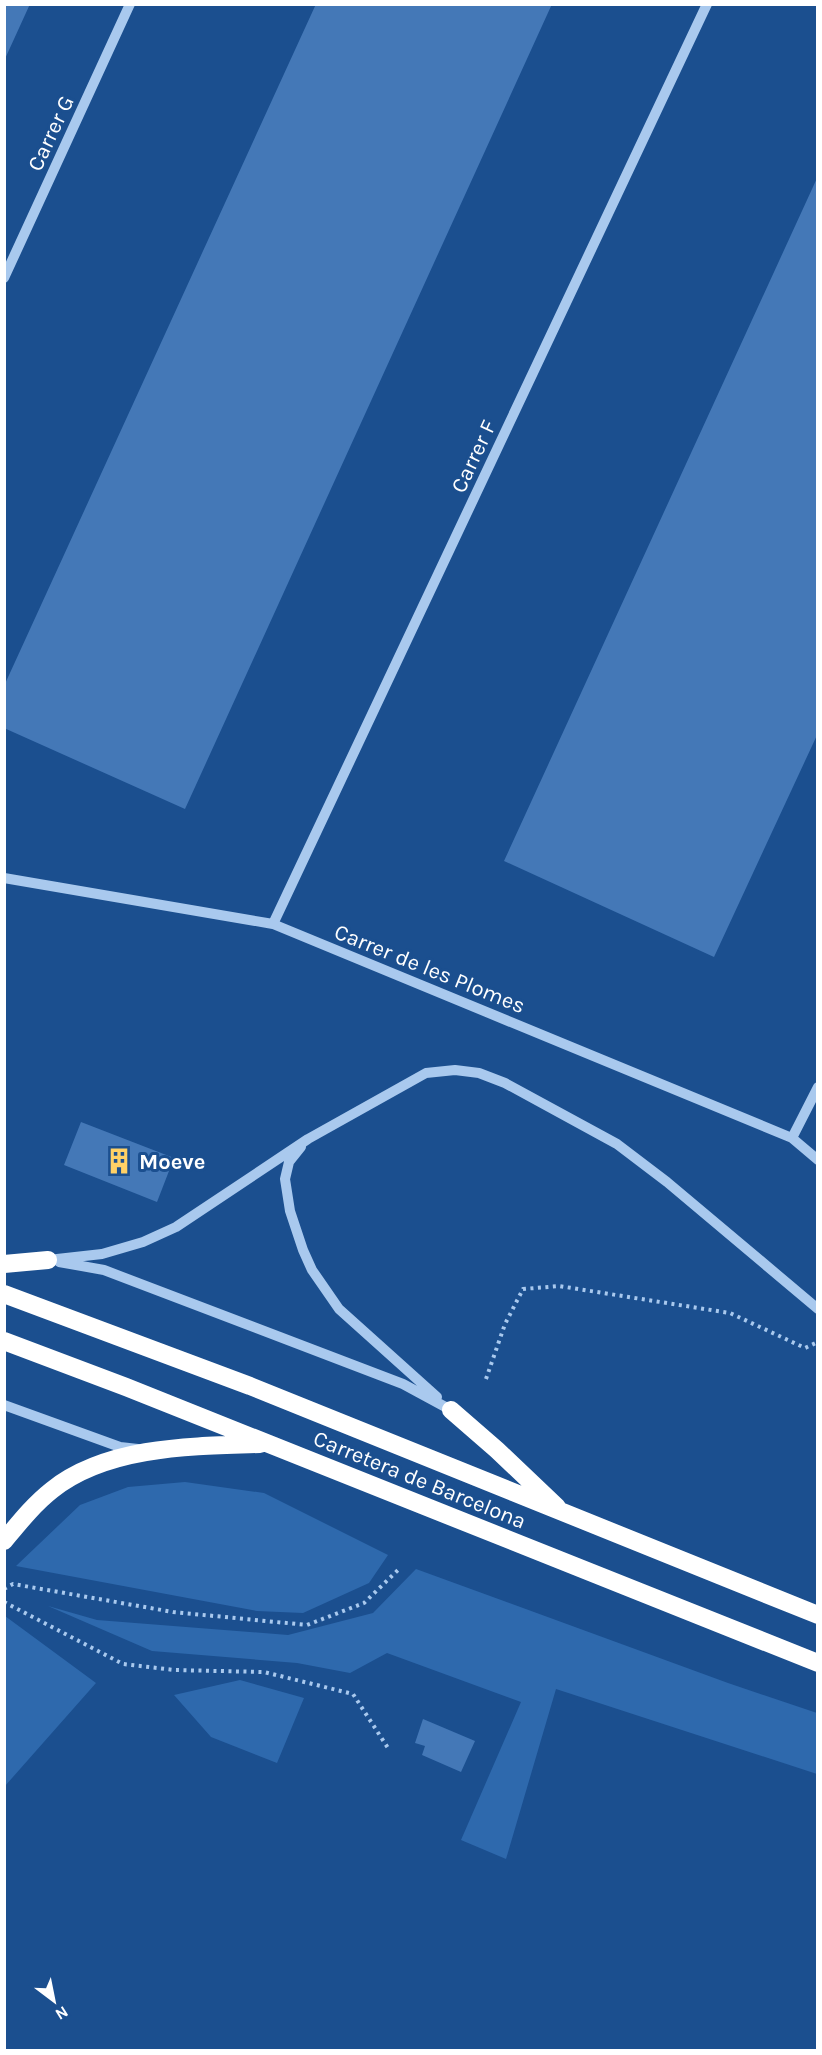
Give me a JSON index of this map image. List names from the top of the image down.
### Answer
{
  "streets": {
    "highway": ["Carretera de Barcelona"],
    "street": ["Carrer G", "Carrer F", "Carrer de les Plomes"]
  },
  "crossings": [
    ["Carrer F", "Carrer de les Plomes"]
  ],
  "places": {
    "building": ["Moeve"]
  },
  "north": "bottom right"
}
